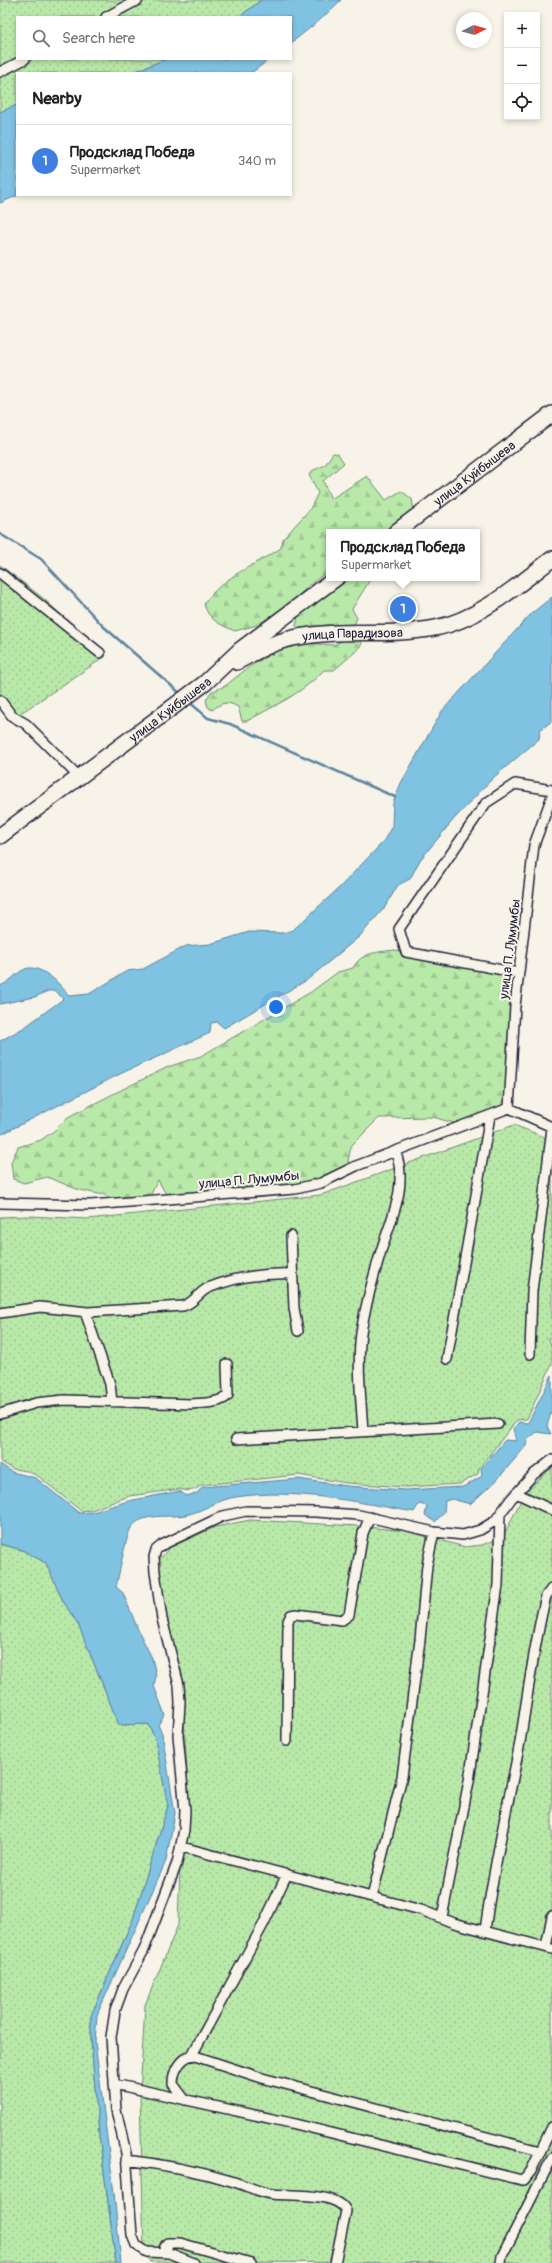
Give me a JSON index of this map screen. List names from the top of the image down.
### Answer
{
  "streets": {
    "highway": ["улица Куйбышева", "улица Парадизова"],
    "street": ["улица П. Лумумбы"]
  },
  "crossings": [
    ["улица Куйбышева", "улица Парадизова"]
  ],
  "north": "right",
  "page": {
    "map_buttons": ["+", "−"],
    "search": "Search here",
    "heading": "Nearby",
    "list": [
      {
        "mark": "1",
        "name": "Продсклад Победа",
        "note": "Supermarket",
        "value": "340 m"
      }
    ],
    "popup": ["Продсклад Победа", "Supermarket"],
    "pins": "1"
  }
}
